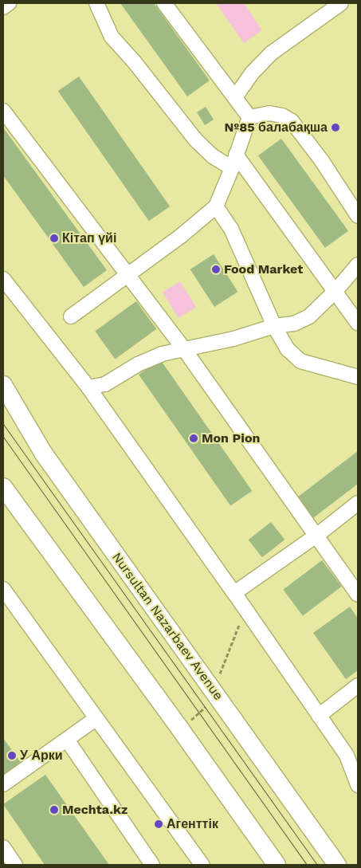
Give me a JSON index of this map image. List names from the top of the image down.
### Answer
{
  "streets": {
    "main road": ["Nursultan Nazarbaev Avenue"]
  },
  "places": [
    "№85 балабақша",
    "Кітап үйі",
    "Food Market",
    "Mon Pion",
    "У Арки",
    "Mechta.kz",
    "Агенттік"
  ]
}
